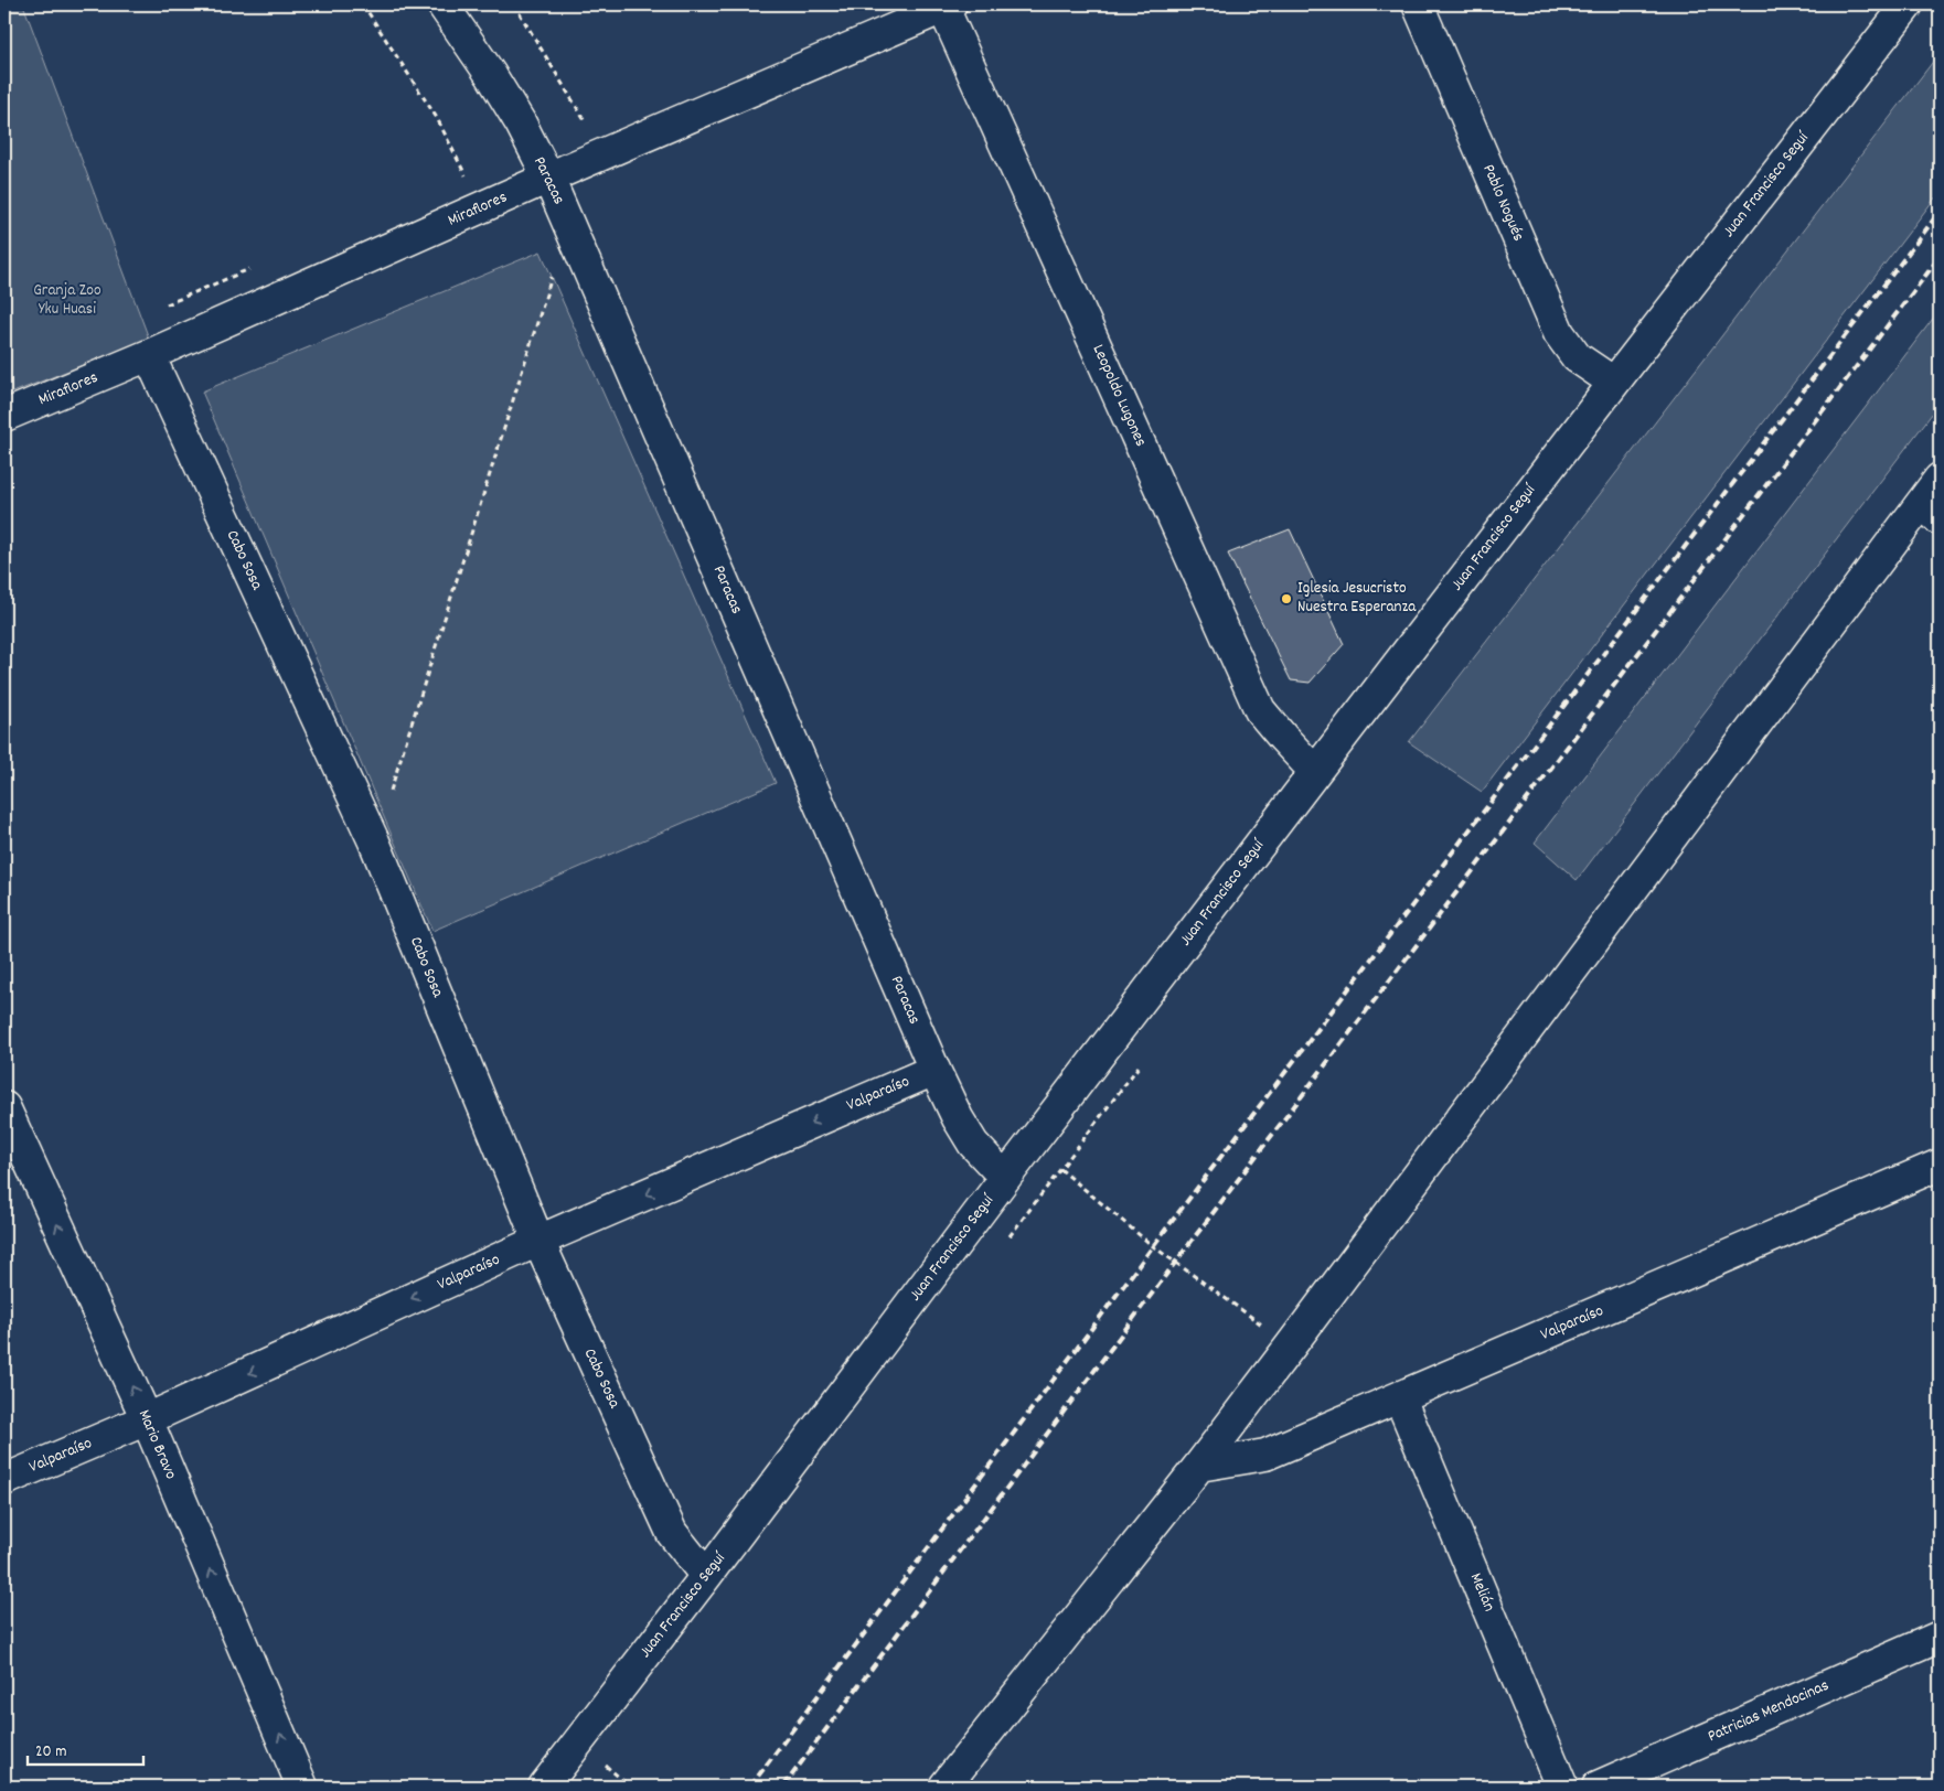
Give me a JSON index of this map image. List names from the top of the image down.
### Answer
{
  "streets": {
    "street": [
      "Paracas",
      "Juan Francisco Seguí",
      "Pablo Nogués",
      "Miraflores",
      "Leopoldo Lugones",
      "Cabo Sosa",
      "Valparaíso",
      "Mario Bravo",
      "Melián",
      "Patricias Mendocinas"
    ]
  },
  "crossings": [
    ["Paracas", "Juan Francisco Seguí"],
    ["Paracas", "Miraflores"],
    ["Paracas", "Valparaíso"],
    ["Juan Francisco Seguí", "Pablo Nogués"],
    ["Juan Francisco Seguí", "Leopoldo Lugones"],
    ["Juan Francisco Seguí", "Cabo Sosa"],
    ["Miraflores", "Leopoldo Lugones"],
    ["Miraflores", "Cabo Sosa"],
    ["Cabo Sosa", "Valparaíso"],
    ["Valparaíso", "Mario Bravo"],
    ["Valparaíso", "Melián"]
  ],
  "one_way": ["Valparaíso", "Mario Bravo"],
  "parks": ["Granja Zoo Yku Huasi"],
  "places": ["Iglesia Jesucristo Nuestra Esperanza"],
  "scale_bar": "20 m"
}
